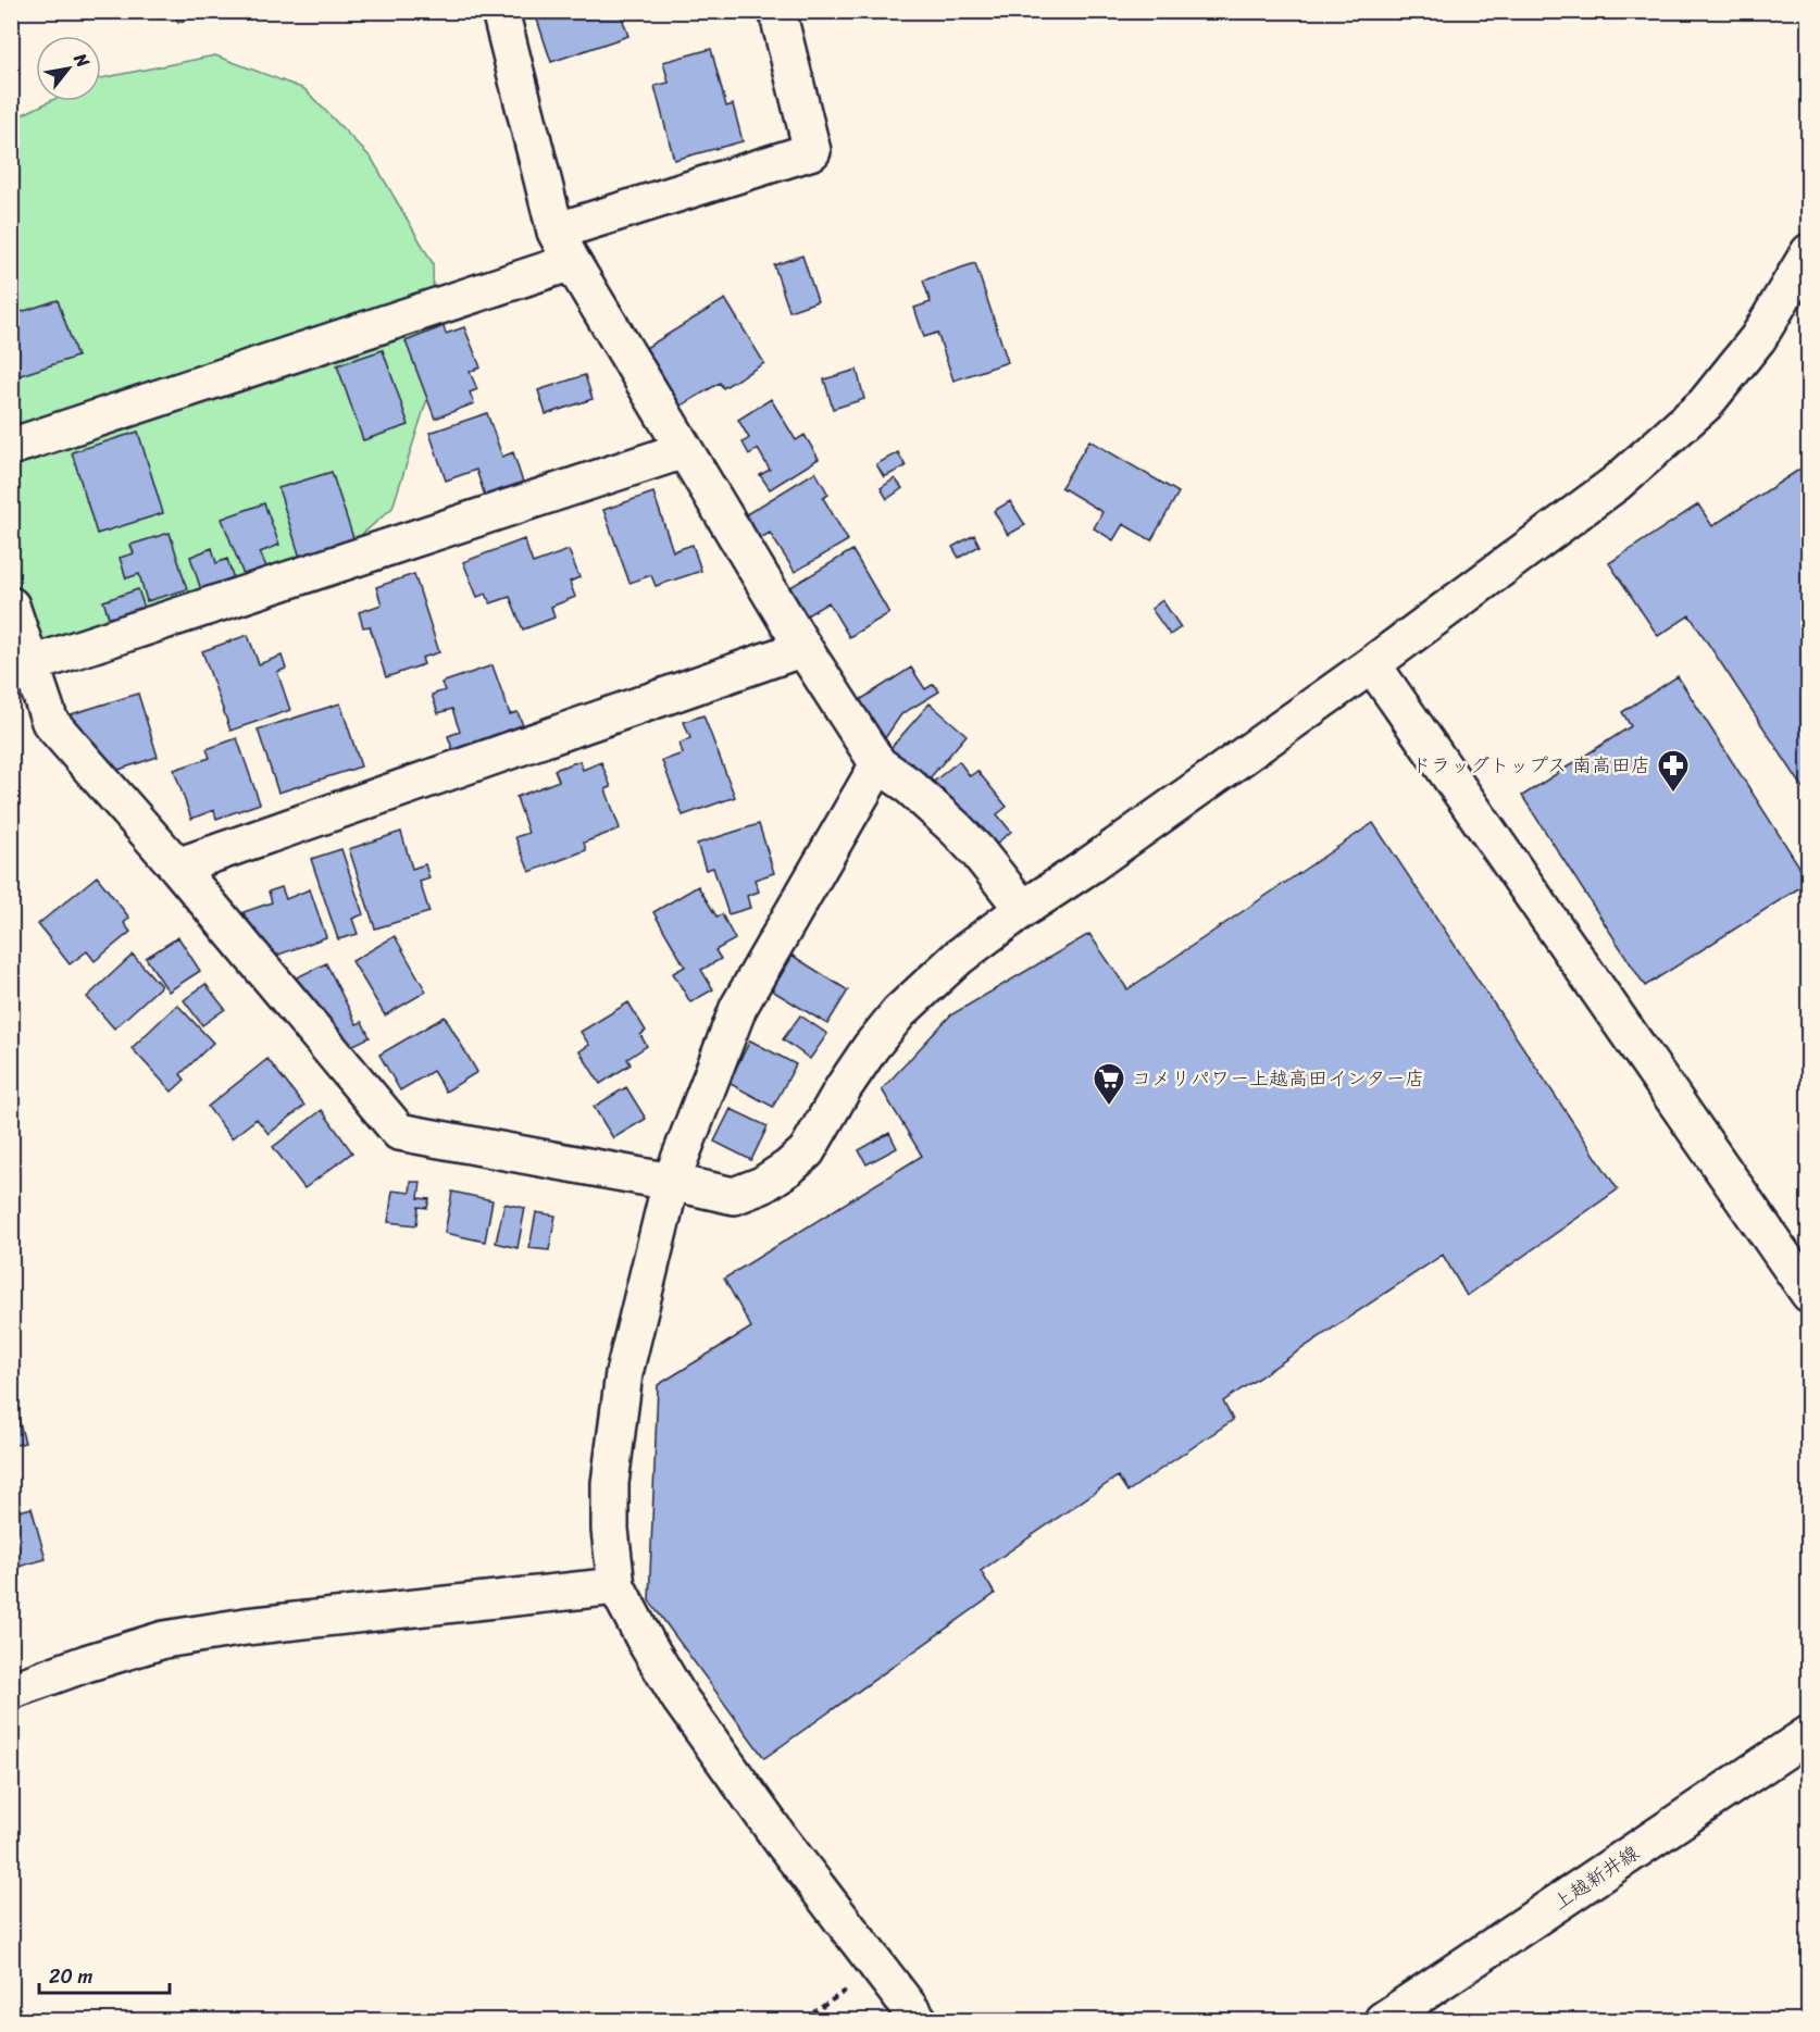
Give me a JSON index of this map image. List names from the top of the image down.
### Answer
{
  "streets": {
    "street": ["上越新井線"]
  },
  "places": {
    "pharmacy": ["ドラッグトップス 南高田店"],
    "supermarket": ["コメリパワー上越高田インター店"]
  },
  "scale_bar": "20 m",
  "north": "top right"
}
